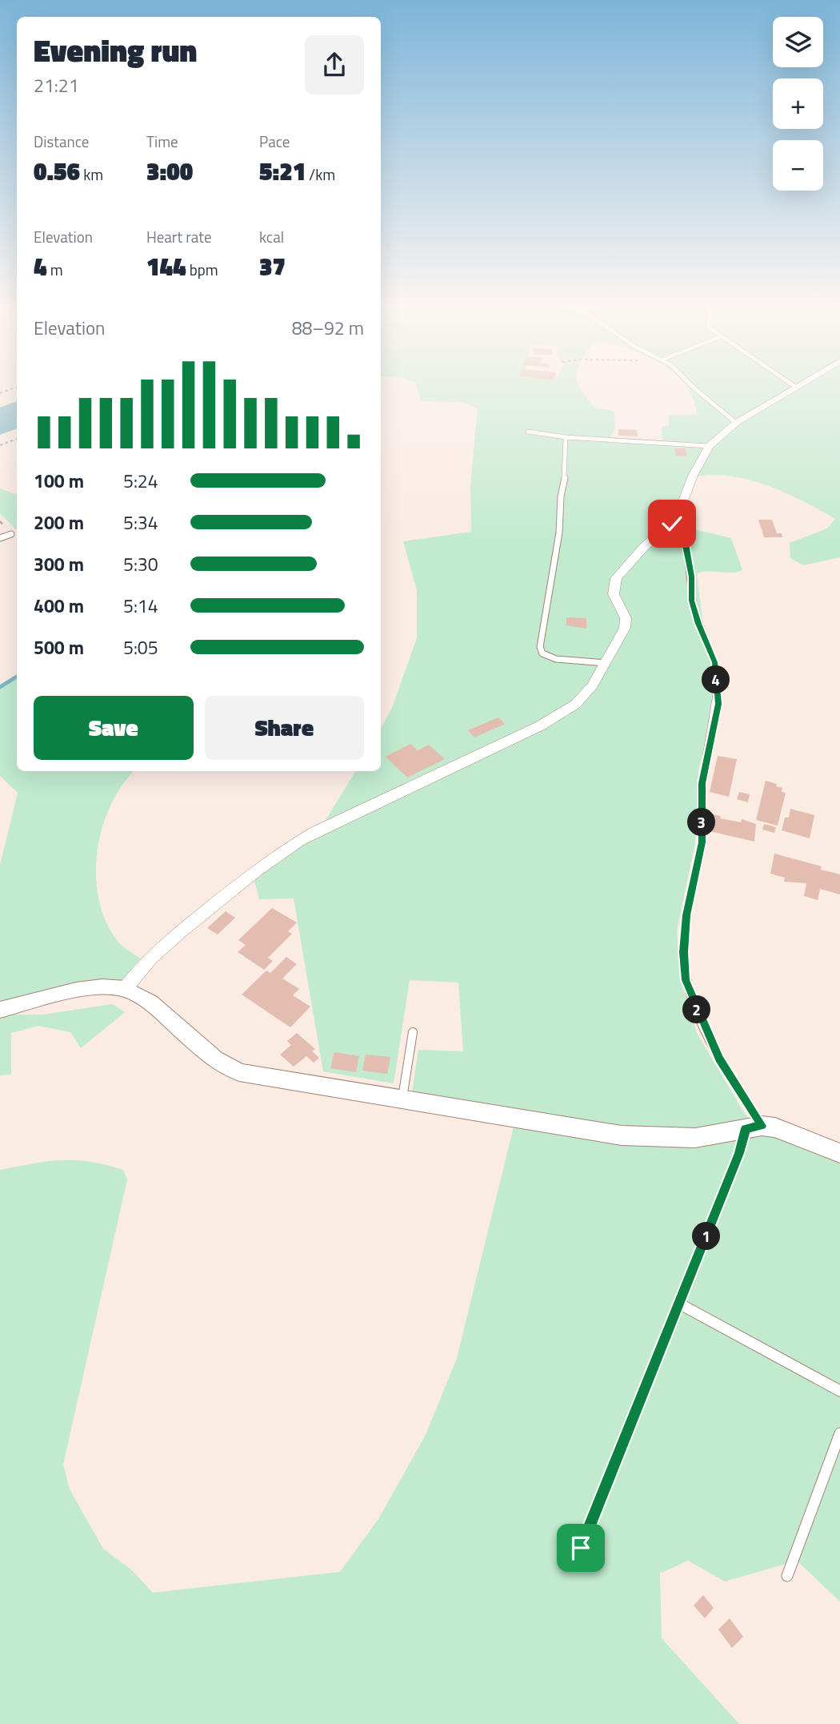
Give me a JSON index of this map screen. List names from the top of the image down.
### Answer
{
  "page": {
    "map_buttons": ["+", "−"],
    "heading": ["Evening run", "21:21"],
    "stats": [
      ["Distance", "0.56 km"],
      ["Time", "3:00"],
      ["Pace", "5:21 /km"],
      ["Elevation", "4 m"],
      ["Heart rate", "144 bpm"],
      ["kcal", "37"]
    ],
    "chart": ["Elevation", "88–92 m"],
    "list": [
      {
        "name": "100 m",
        "note": "5:24"
      },
      {
        "name": "200 m",
        "note": "5:34"
      },
      {
        "name": "300 m",
        "note": "5:30"
      },
      {
        "name": "400 m",
        "note": "5:14"
      },
      {
        "name": "500 m",
        "note": "5:05"
      }
    ],
    "pins": [
      "4",
      "3",
      "2",
      "1"
    ],
    "buttons": ["Save", "Share"]
  }
}
